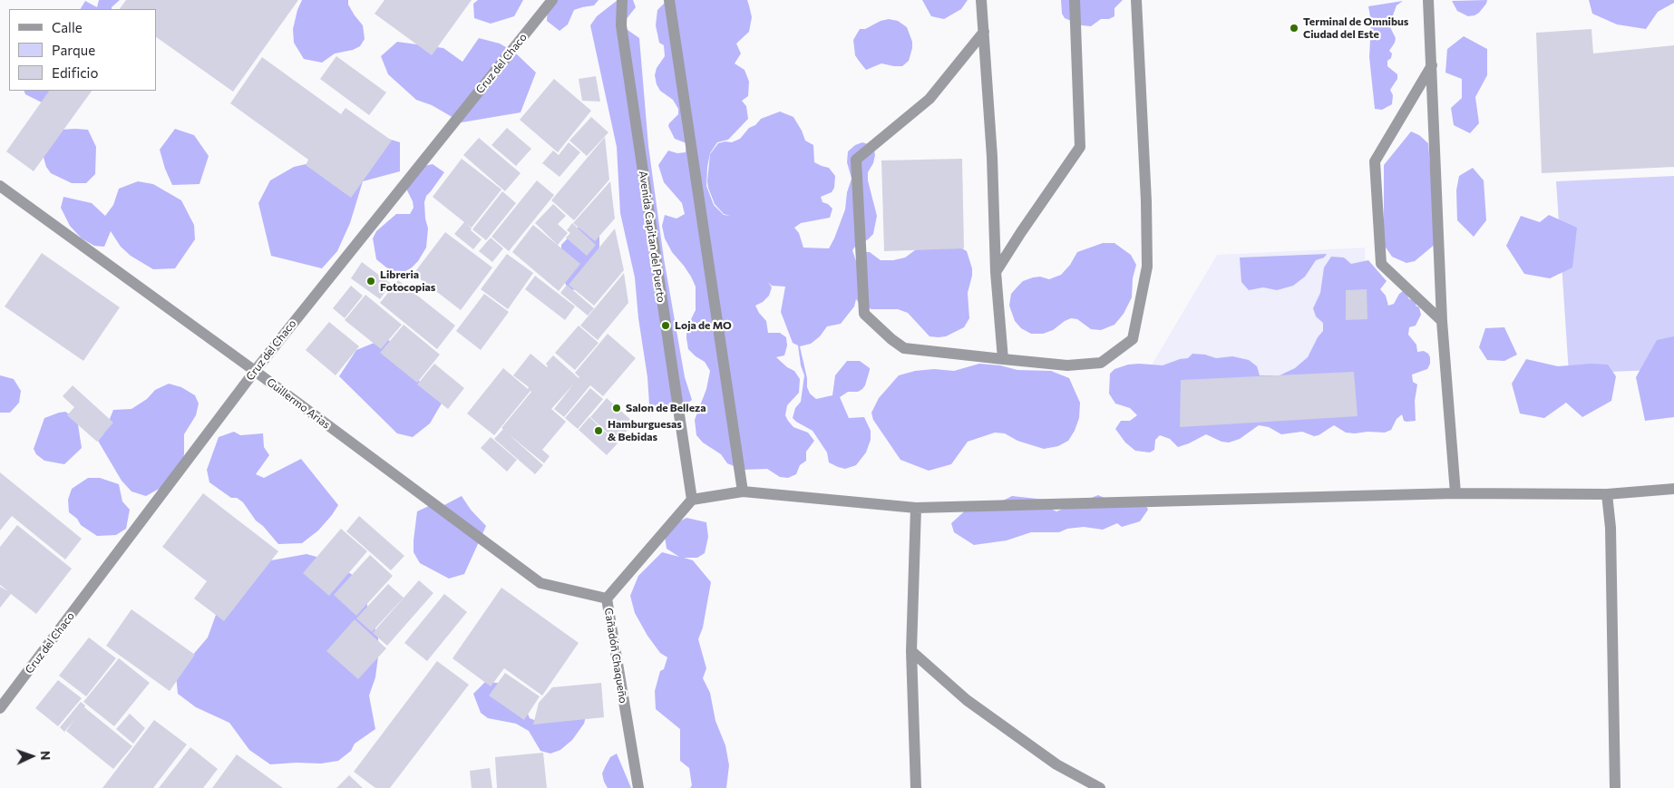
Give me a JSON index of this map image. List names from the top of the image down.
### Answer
{
  "streets": {
    "street": [
      "Cruz del Chaco",
      "Avenida Capitan del Puerto",
      "Guillermo Arias",
      "Cañadóñ Chaqueño"
    ]
  },
  "crossings": [
    ["Cruz del Chaco", "Guillermo Arias"],
    ["Avenida Capitan del Puerto", "Cañadóñ Chaqueño"],
    ["Guillermo Arias", "Cañadóñ Chaqueño"]
  ],
  "places": [
    "Terminal de Omnibus Ciudad del Este",
    "Libreria Fotocopias",
    "Loja de MO",
    "Salon de Belleza",
    "Hamburguesas & Bebidas"
  ],
  "legend": ["Calle", "Parque", "Edificio"],
  "north": "right"
}
